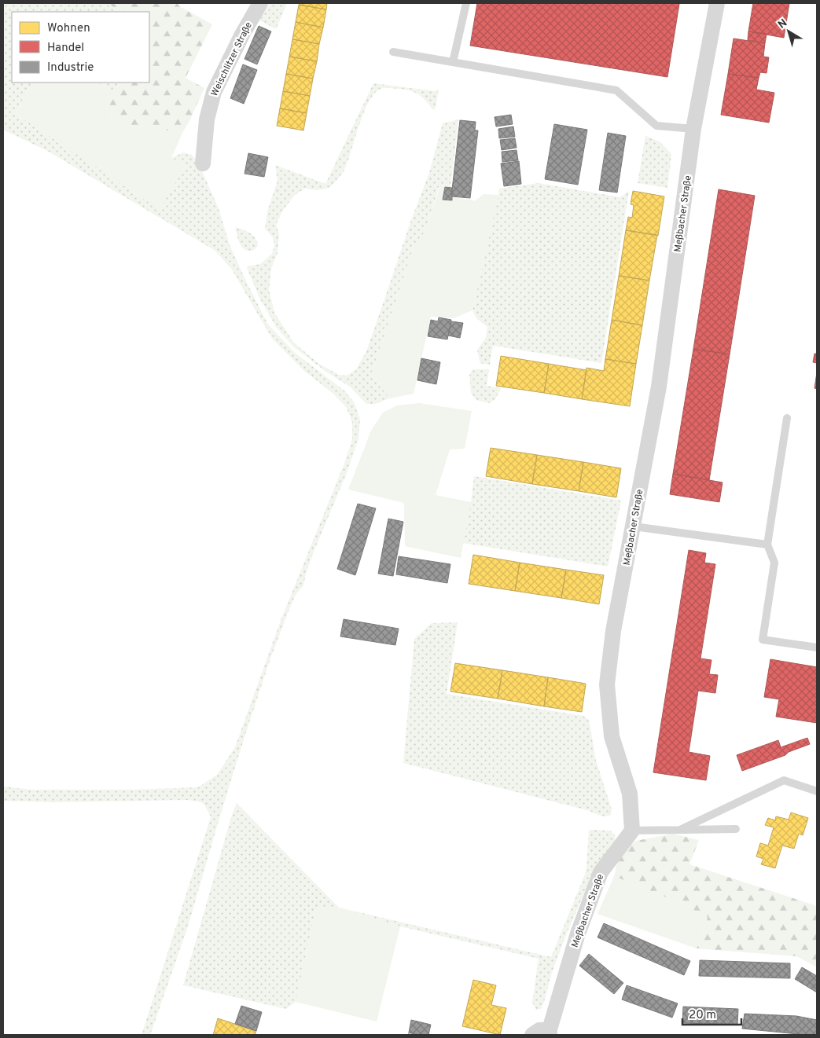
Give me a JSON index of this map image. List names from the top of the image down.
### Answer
{
  "streets": {
    "street": ["Weischlitzer Straße", "Meßbacher Straße"]
  },
  "legend": ["Wohnen", "Handel", "Industrie"],
  "scale_bar": "20 m",
  "north": "top left"
}
